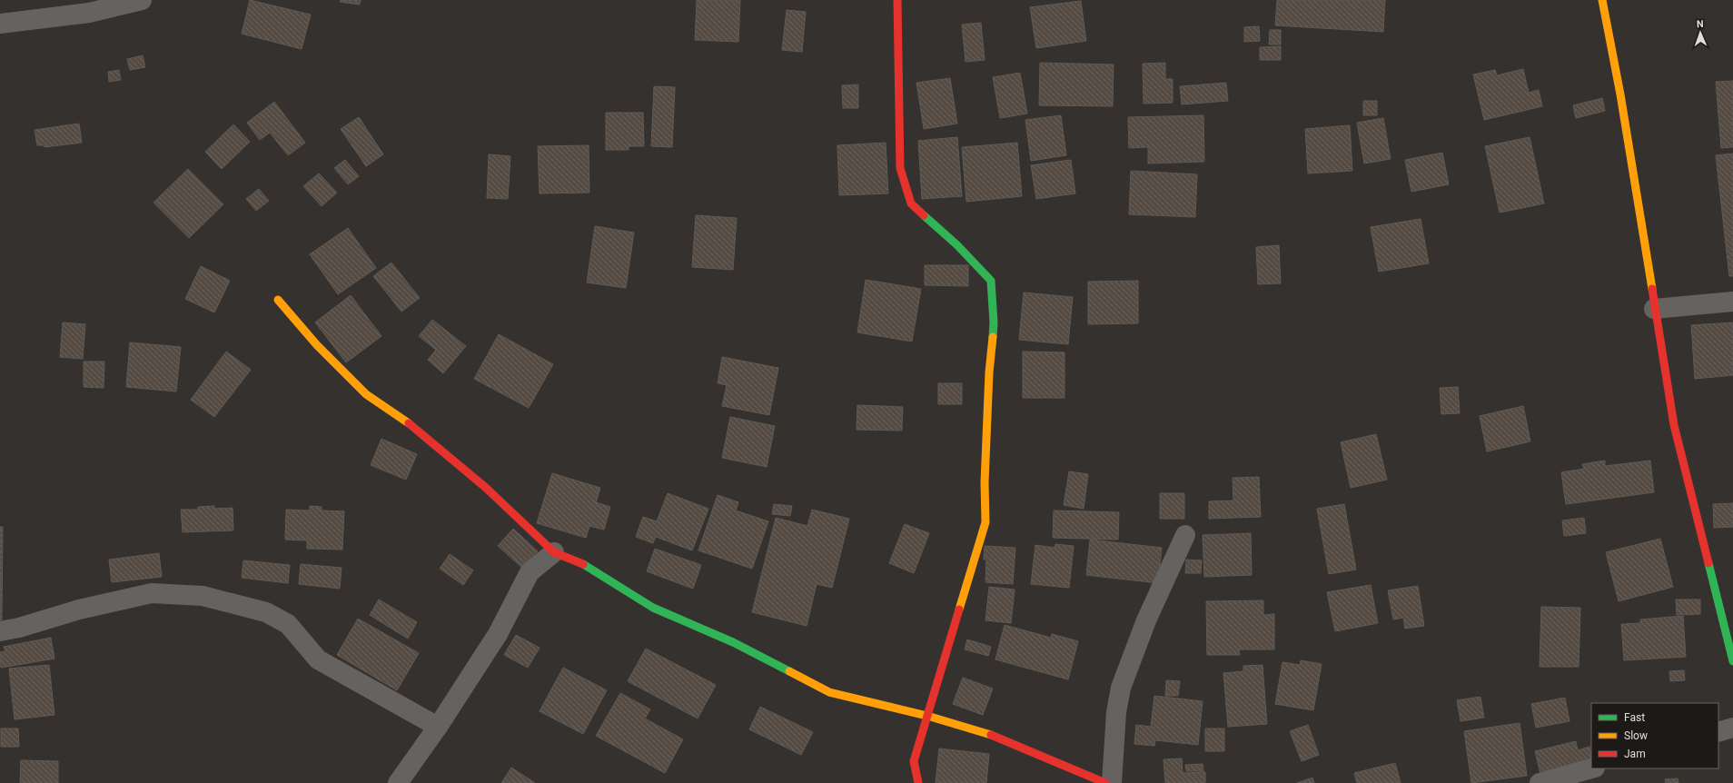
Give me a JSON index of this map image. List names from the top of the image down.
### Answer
{
  "legend": ["Fast", "Slow", "Jam"],
  "north": "top"
}
